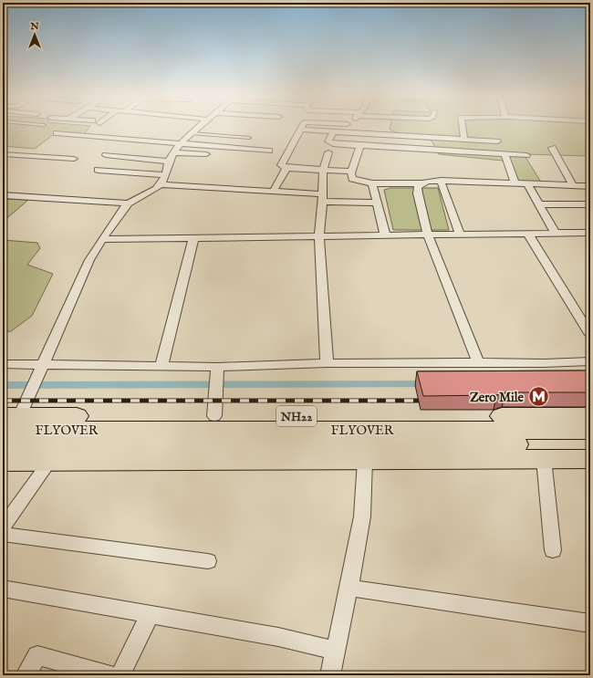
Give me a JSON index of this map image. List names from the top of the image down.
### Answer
{
  "streets": {
    "highway": ["NH22", "FLYOVER"]
  },
  "crossings": [
    ["NH22", "FLYOVER"]
  ],
  "places": {
    "metro station": ["Zero Mile"]
  },
  "north": "top"
}
